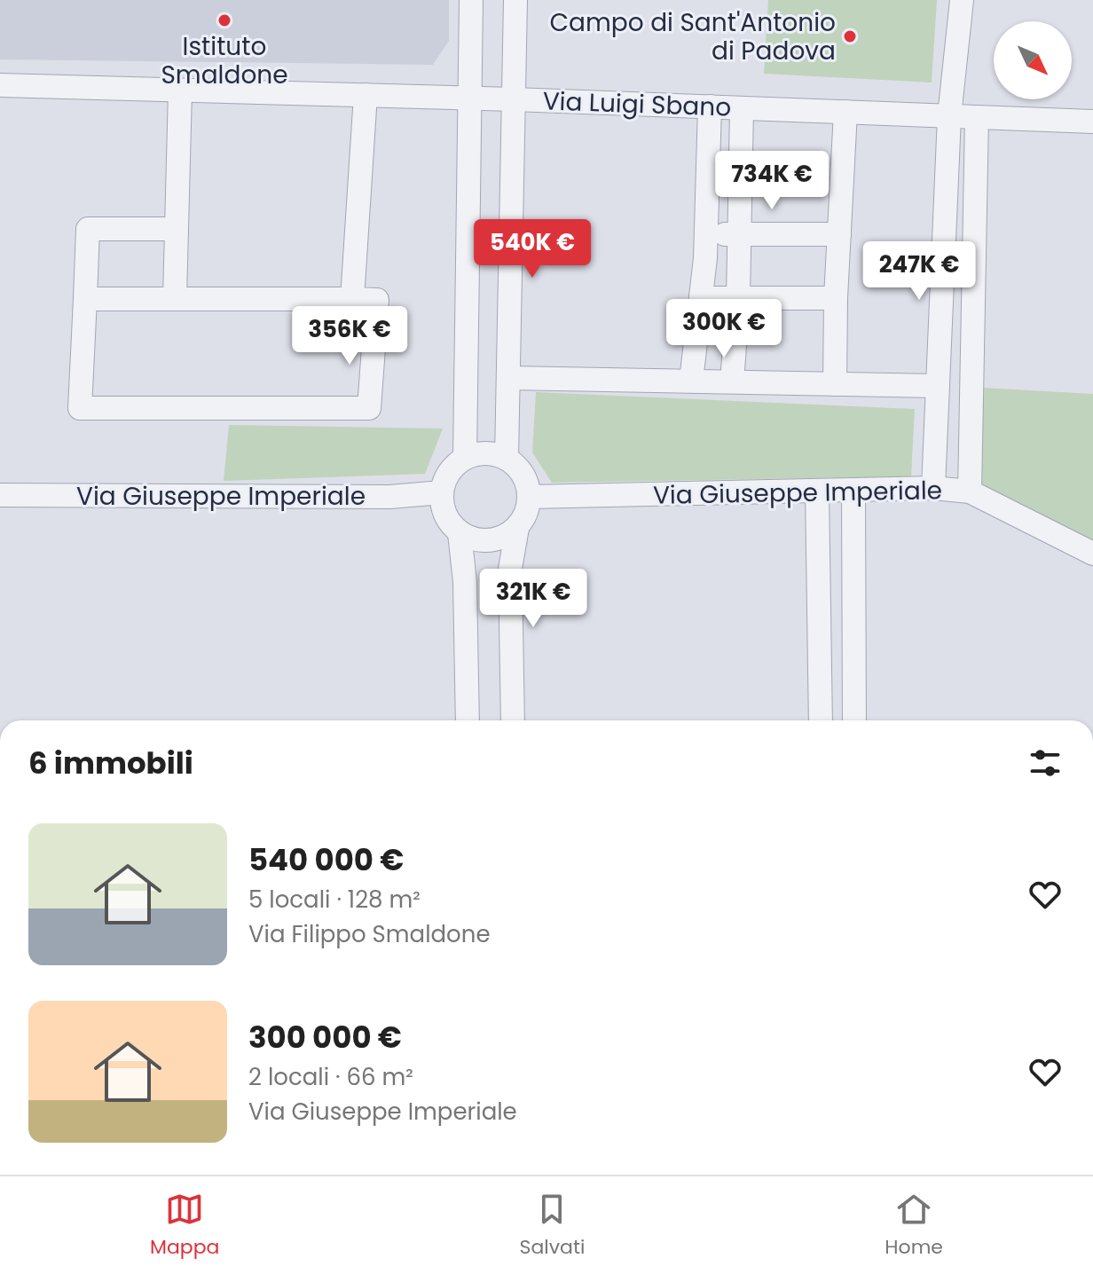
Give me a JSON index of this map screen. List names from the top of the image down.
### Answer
{
  "streets": {
    "street": ["Via Luigi Sbano", "Via Giuseppe Imperiale"]
  },
  "places": ["Istituto Smaldone", "Campo di Sant'Antonio di Padova"],
  "north": "bottom right",
  "page": {
    "price": [
      "734K €",
      "540K €",
      "247K €",
      "300K €",
      "356K €",
      "321K €"
    ],
    "heading": "6 immobili",
    "list": [
      {
        "name": "540 000 €",
        "note": "5 locali · 128 m² · Via Filippo Smaldone"
      },
      {
        "name": "300 000 €",
        "note": "2 locali · 66 m² · Via Giuseppe Imperiale"
      }
    ],
    "tabs": ["Mappa", "Salvati", "Home"]
  }
}
